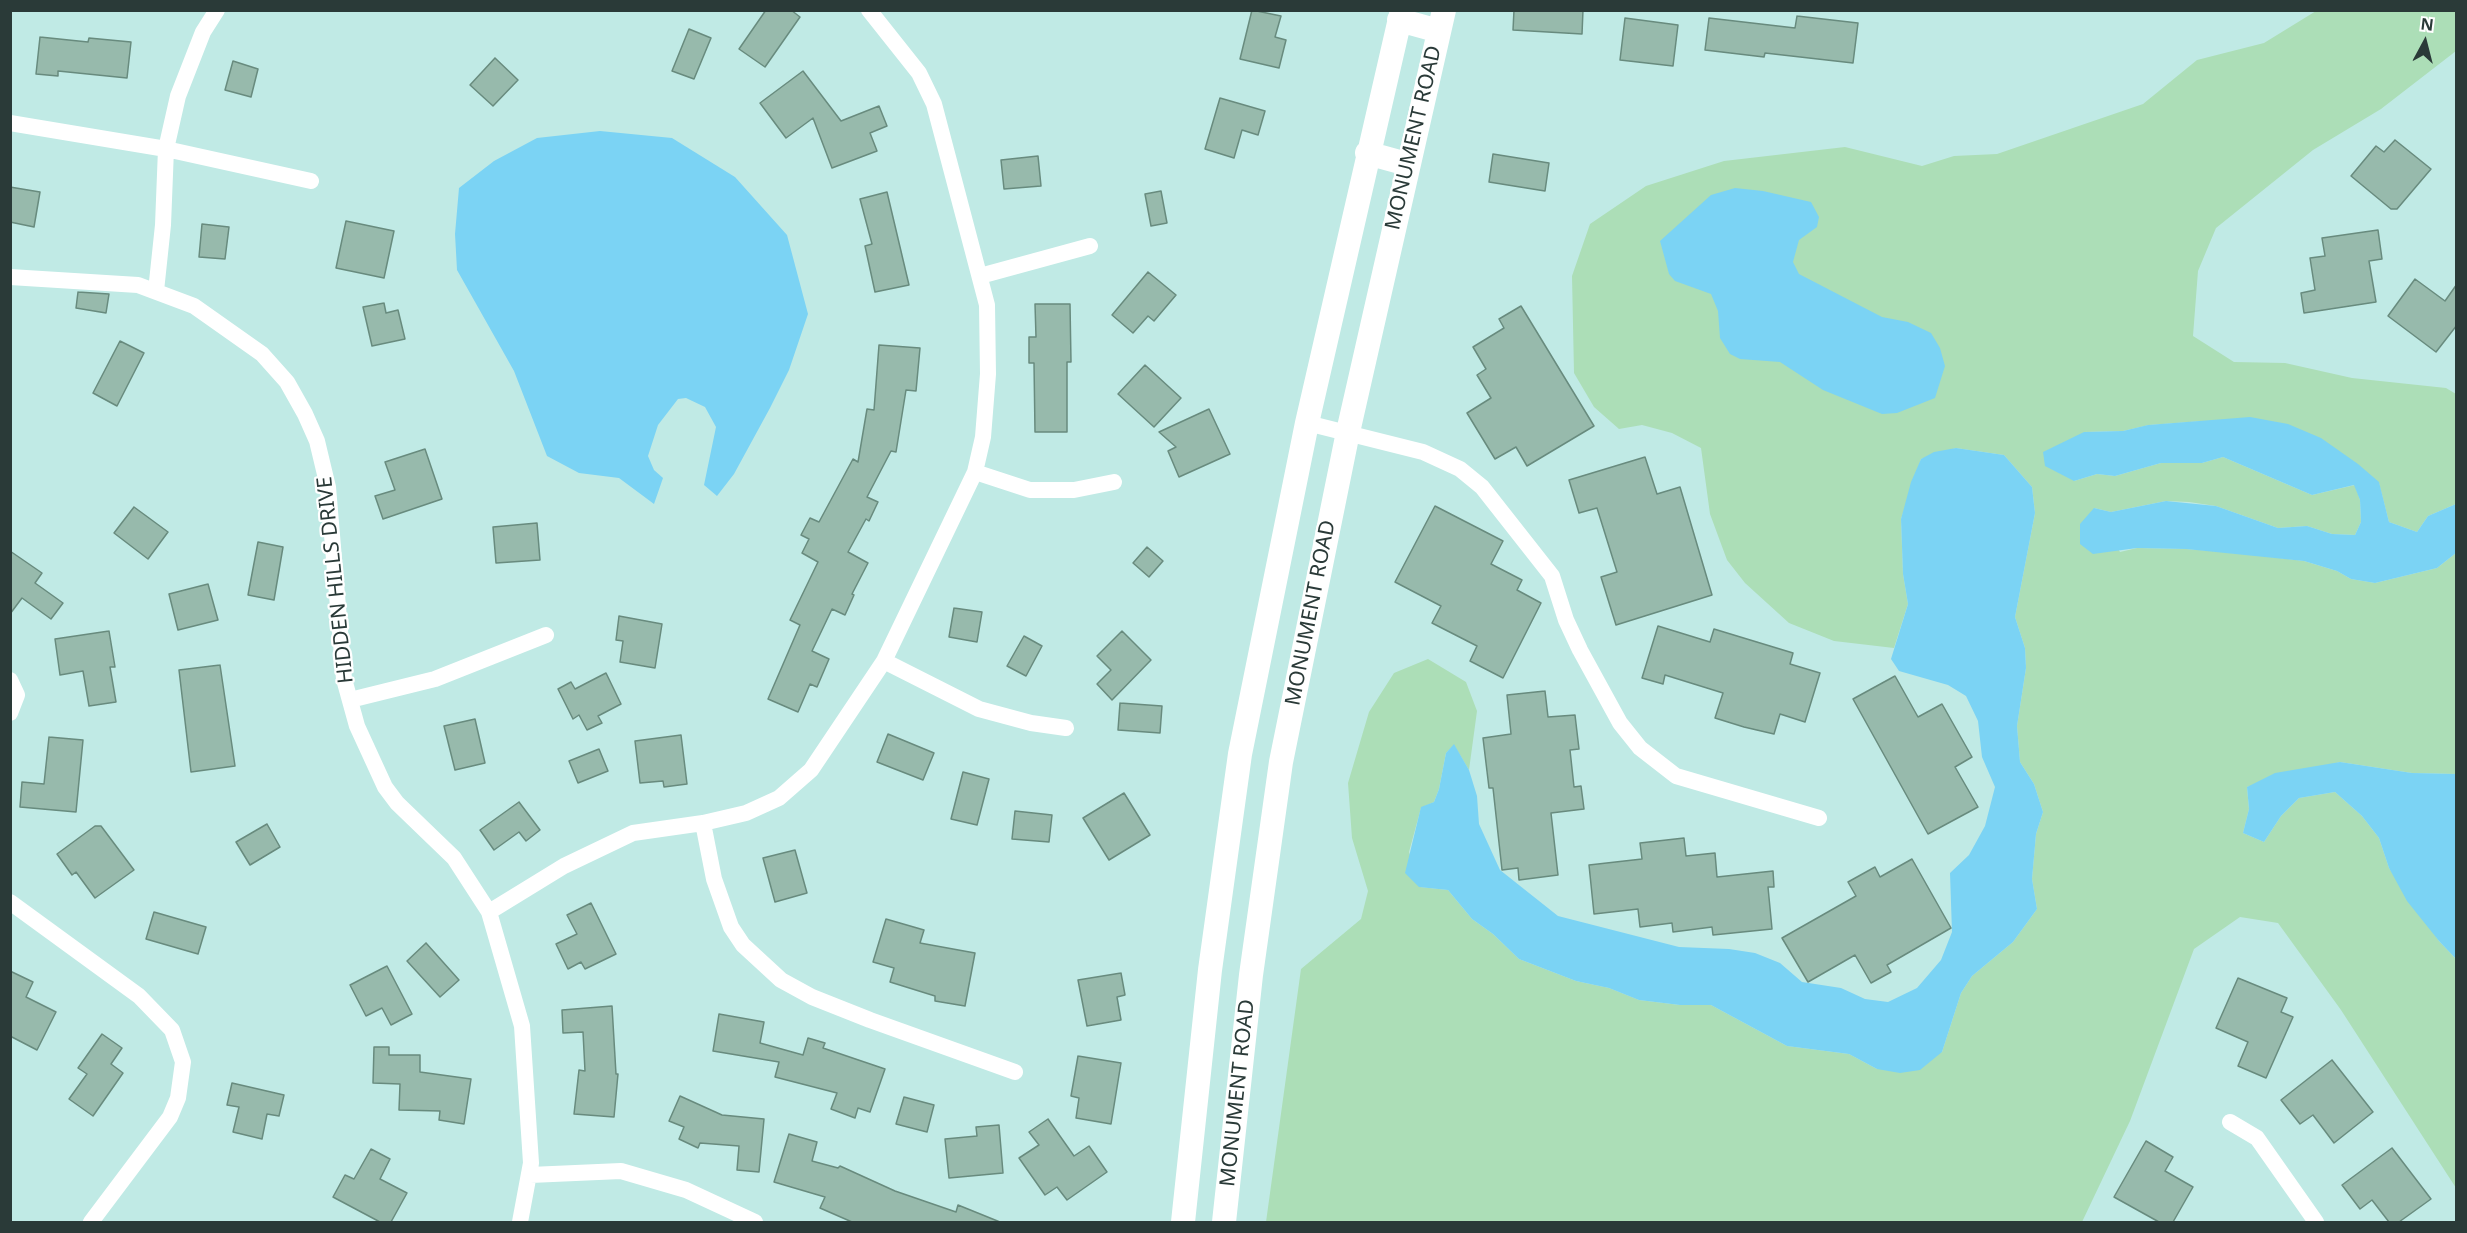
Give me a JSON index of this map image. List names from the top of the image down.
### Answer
{
  "streets": {
    "street": ["MONUMENT ROAD", "HIDDEN HILLS DRIVE"]
  },
  "north": "top"
}
